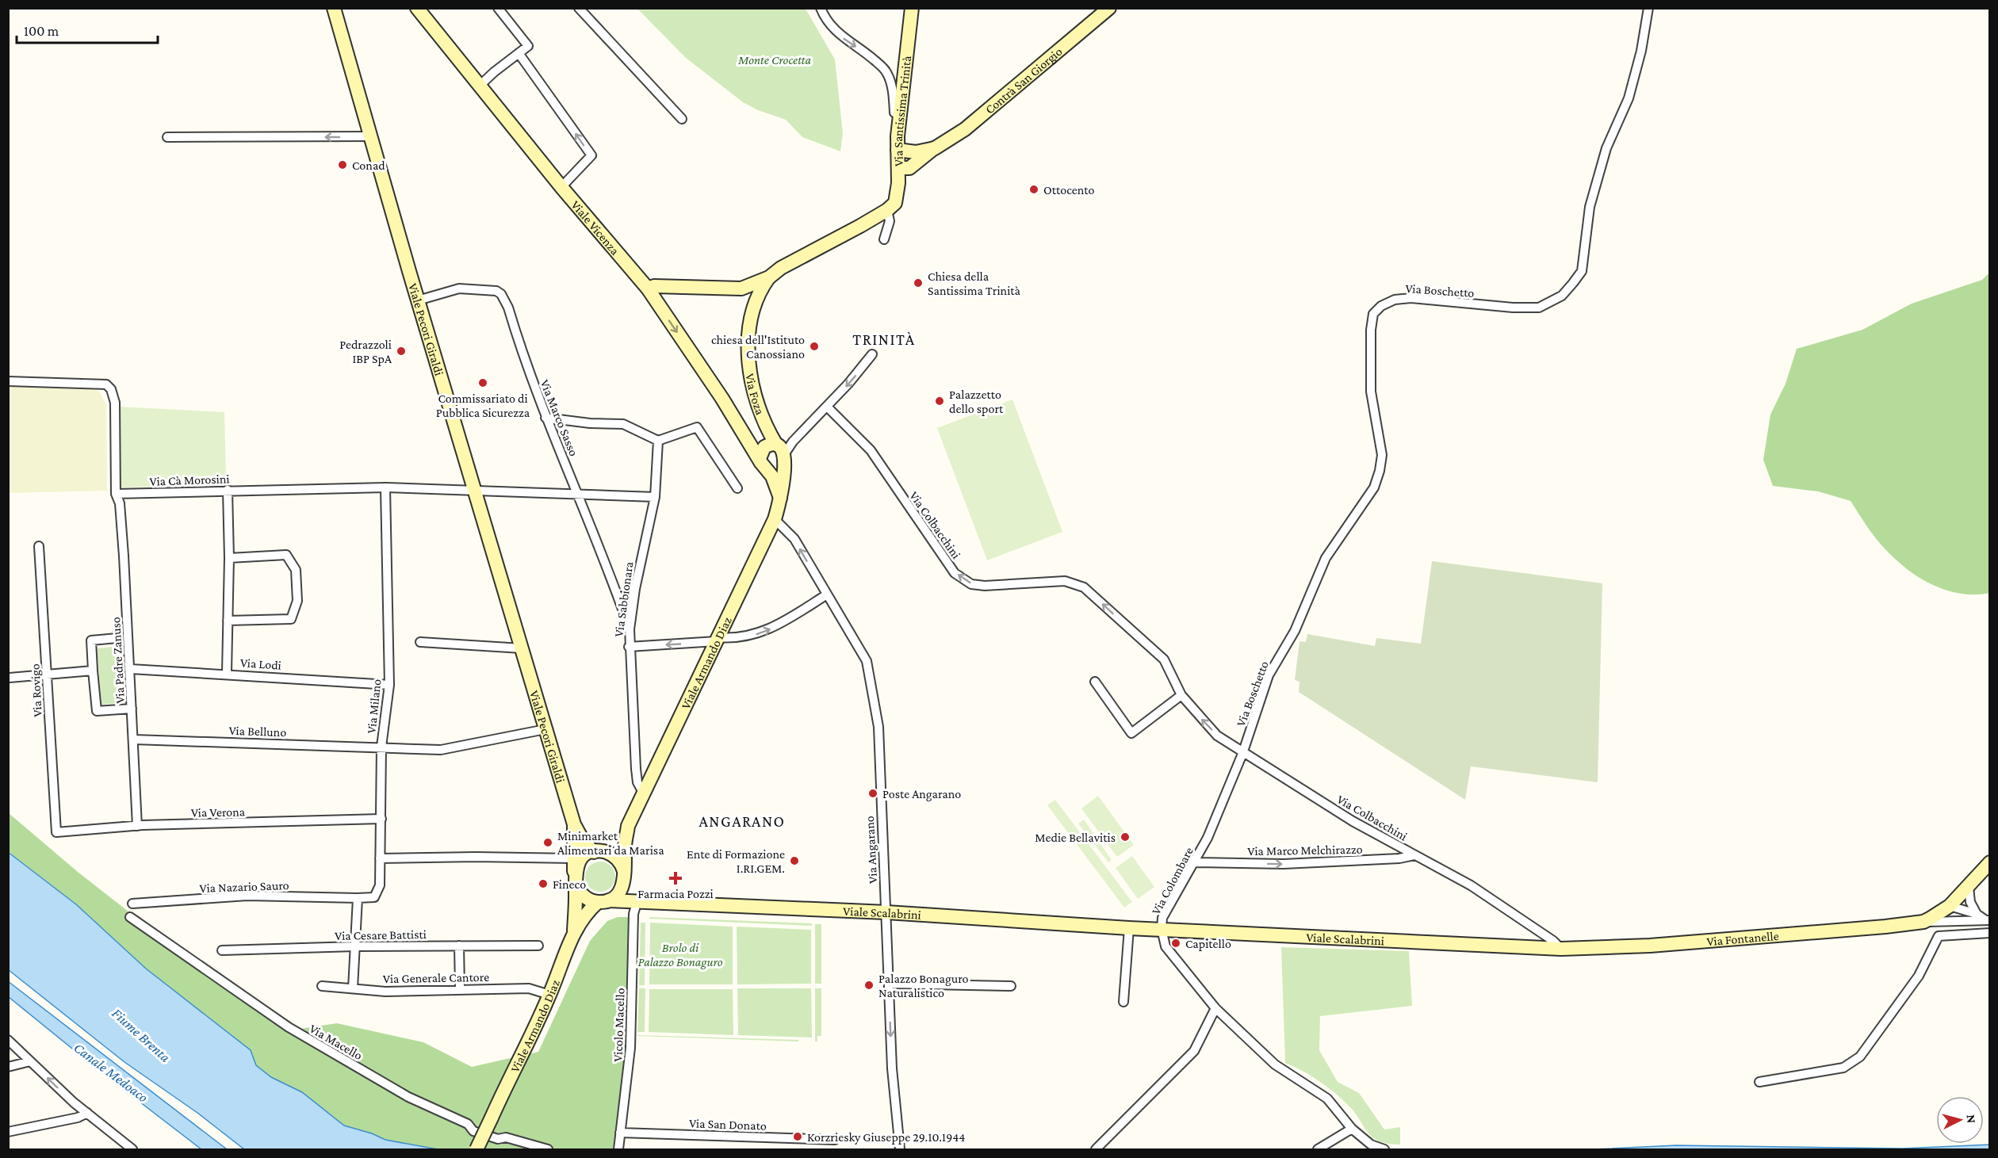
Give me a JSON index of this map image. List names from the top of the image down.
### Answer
{
  "streets": {
    "street": [
      "Contrà San Giorgio",
      "Via Santissima Trinità",
      "Viale Vicenza",
      "Via Boschetto",
      "Viale Pecori Giraldi",
      "Via Foza",
      "Via Marco Sasso",
      "Via Cà Morosini",
      "Via Colbacchini",
      "Via Sabbionara",
      "Via Padre Zanuso",
      "Viale Armando Diaz",
      "Via Lodi",
      "Via Rovigo",
      "Via Milano",
      "Via Belluno",
      "Via Verona",
      "Via Angarano",
      "Via Marco Melchirazzo",
      "Via Colombare",
      "Via Nazario Sauro",
      "Viale Scalabrini",
      "Via Cesare Battisti",
      "Via Fontanelle",
      "Via Generale Cantore",
      "Vicolo Macello",
      "Via Macello",
      "Via San Donato"
    ]
  },
  "crossings": [
    ["Contrà San Giorgio", "Via Santissima Trinità"],
    ["Via Boschetto", "Via Colbacchini"],
    ["Via Boschetto", "Via Colombare"],
    ["Viale Pecori Giraldi", "Via Marco Sasso"],
    ["Viale Pecori Giraldi", "Via Cà Morosini"],
    ["Viale Pecori Giraldi", "Viale Armando Diaz"],
    ["Viale Pecori Giraldi", "Via Belluno"],
    ["Viale Pecori Giraldi", "Viale Scalabrini"],
    ["Via Foza", "Viale Armando Diaz"],
    ["Via Marco Sasso", "Via Sabbionara"],
    ["Via Cà Morosini", "Via Padre Zanuso"],
    ["Via Cà Morosini", "Via Milano"],
    ["Via Colbacchini", "Via Marco Melchirazzo"],
    ["Via Colbacchini", "Via Colombare"],
    ["Via Colbacchini", "Viale Scalabrini"],
    ["Via Colbacchini", "Via Fontanelle"],
    ["Via Sabbionara", "Viale Armando Diaz"],
    ["Via Sabbionara", "Via Angarano"],
    ["Via Padre Zanuso", "Via Lodi"],
    ["Via Padre Zanuso", "Via Belluno"],
    ["Via Padre Zanuso", "Via Verona"],
    ["Viale Armando Diaz", "Via Angarano"],
    ["Viale Armando Diaz", "Viale Scalabrini"],
    ["Viale Armando Diaz", "Via Generale Cantore"],
    ["Via Lodi", "Via Milano"],
    ["Via Rovigo", "Via Verona"],
    ["Via Milano", "Via Belluno"],
    ["Via Milano", "Via Verona"],
    ["Via Milano", "Via Nazario Sauro"],
    ["Via Angarano", "Viale Scalabrini"],
    ["Via Marco Melchirazzo", "Via Colombare"],
    ["Via Colombare", "Viale Scalabrini"],
    ["Viale Scalabrini", "Via Fontanelle"],
    ["Viale Scalabrini", "Vicolo Macello"],
    ["Vicolo Macello", "Via San Donato"]
  ],
  "one_way": ["Viale Vicenza", "Via Colbacchini", "Via Marco Melchirazzo"],
  "districts": ["TRINITÀ", "ANGARANO"],
  "water": ["Fiume Brenta", "Canale Medoaco"],
  "parks": ["Monte Crocetta", "Brolo di Palazzo Bonaguro"],
  "places": {
    "other": [
      "Conad",
      "Ottocento",
      "Chiesa della Santissima Trinità",
      "chiesa dell'Istituto Canossiano",
      "Pedrazzoli IBP SpA",
      "Commissariato di Pubblica Sicurezza",
      "Palazzetto dello sport",
      "Poste Angarano",
      "Medie Bellavitis",
      "Minimarket Alimentari da Marisa",
      "Ente di Formazione I.RI.GEM.",
      "Fineco",
      "Capitello",
      "Palazzo Bonaguro Naturalistico",
      "Korzriesky Giuseppe 29.10.1944"
    ],
    "health": ["Farmacia Pozzi"]
  },
  "scale_bar": "100 m",
  "north": "right"
}
